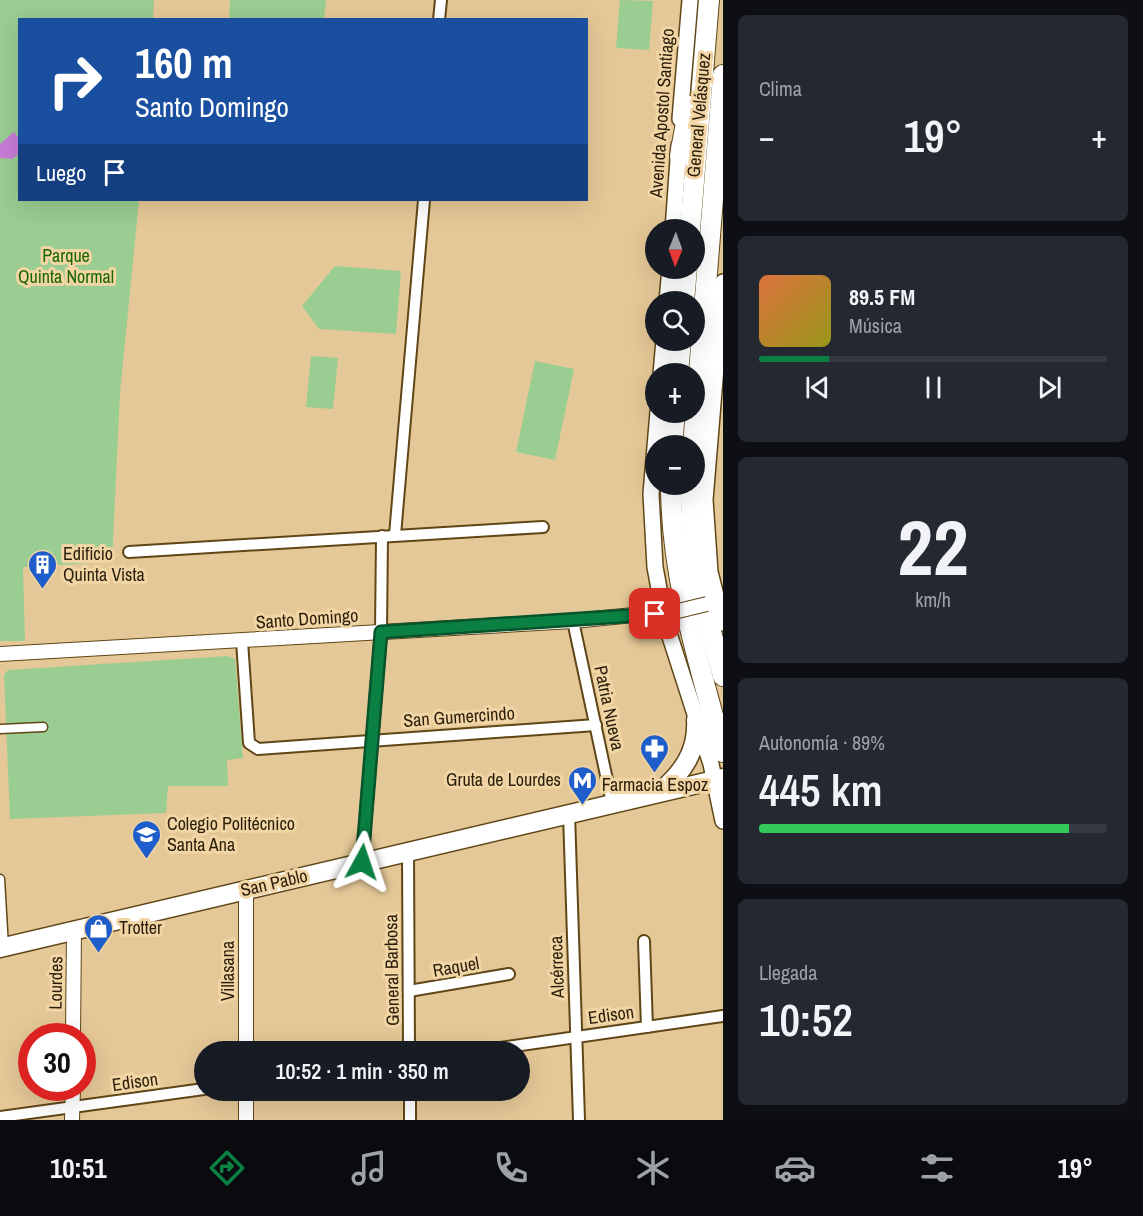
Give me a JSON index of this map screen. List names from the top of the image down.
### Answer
{
  "streets": {
    "highway": ["General Velásquez"],
    "main road": ["Avenida Apostol Santiago", "San Pablo"],
    "street": [
      "Santo Domingo",
      "Patria Nueva",
      "San Gumercindo",
      "Raquel",
      "Alcérreca",
      "General Barbosa",
      "Villasana",
      "Lourdes",
      "Edison"
    ]
  },
  "crossings": [
    ["Santo Domingo", "Patria Nueva"],
    ["Santo Domingo", "San Gumercindo"],
    ["Patria Nueva", "San Gumercindo"],
    ["Patria Nueva", "San Pablo"],
    ["San Pablo", "Alcérreca"],
    ["San Pablo", "General Barbosa"],
    ["San Pablo", "Villasana"],
    ["San Pablo", "Lourdes"],
    ["Raquel", "General Barbosa"],
    ["Alcérreca", "Edison"]
  ],
  "parks": ["Parque Quinta Normal"],
  "places": {
    "building": ["Edificio Quinta Vista"],
    "pharmacy": ["Farmacia Espoz"],
    "metro station": ["Gruta de Lourdes"],
    "school or university": ["Colegio Politécnico Santa Ana"],
    "shop": ["Trotter"]
  },
  "north": "bottom",
  "page": {
    "tile": [
      "Clima",
      ["22", "km/h"],
      ["Autonomía · 89%", "445 km"],
      ["Llegada", "10:52"]
    ],
    "turn": ["160 m", "Santo Domingo"],
    "heat": ["−", "19°", "+"],
    "then": "Luego",
    "map_buttons": ["+", "−"],
    "song": ["89.5 FM", "Música"],
    "limit": "30",
    "trip": "10:52 · 1 min · 350 m",
    "tabs": ["10:51", "19°"]
  }
}
